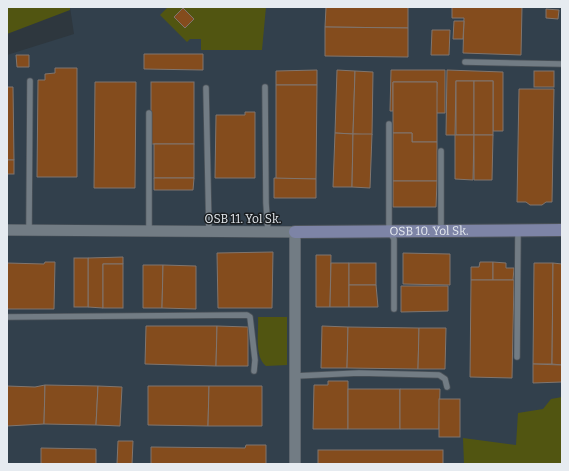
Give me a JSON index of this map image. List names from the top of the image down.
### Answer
{
  "streets": {
    "street": ["OSB 11. Yol Sk.", "OSB 10. Yol Sk."]
  },
  "crossings": [
    ["OSB 11. Yol Sk.", "OSB 10. Yol Sk."]
  ]
}
